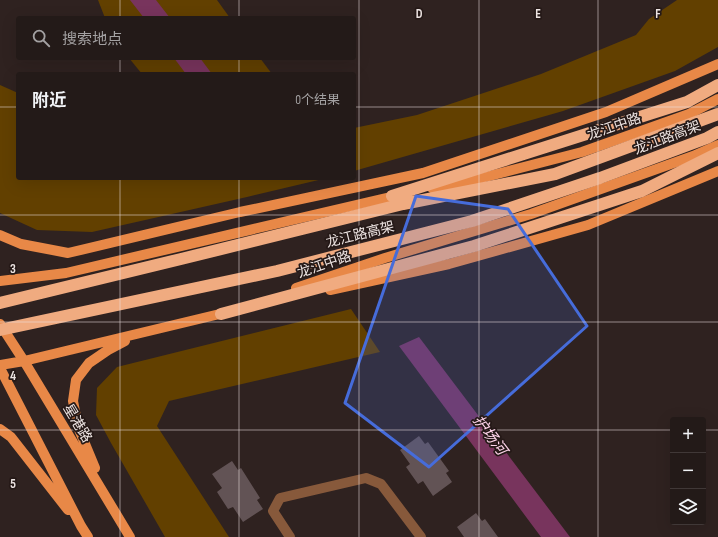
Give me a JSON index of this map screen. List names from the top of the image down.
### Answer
{
  "streets": {
    "highway": ["龙江路高架"],
    "main road": ["龙江中路", "星港路"]
  },
  "crossings": [
    ["龙江中路", "星港路"]
  ],
  "water": ["护场河"],
  "page": {
    "search": "搜索地点",
    "heading": ["附近", "0个结果"],
    "map_buttons": ["+", "−"]
  },
  "grid": {
    "columns": ["D", "E", "F"],
    "rows": ["3", "4", "5"]
  }
}
